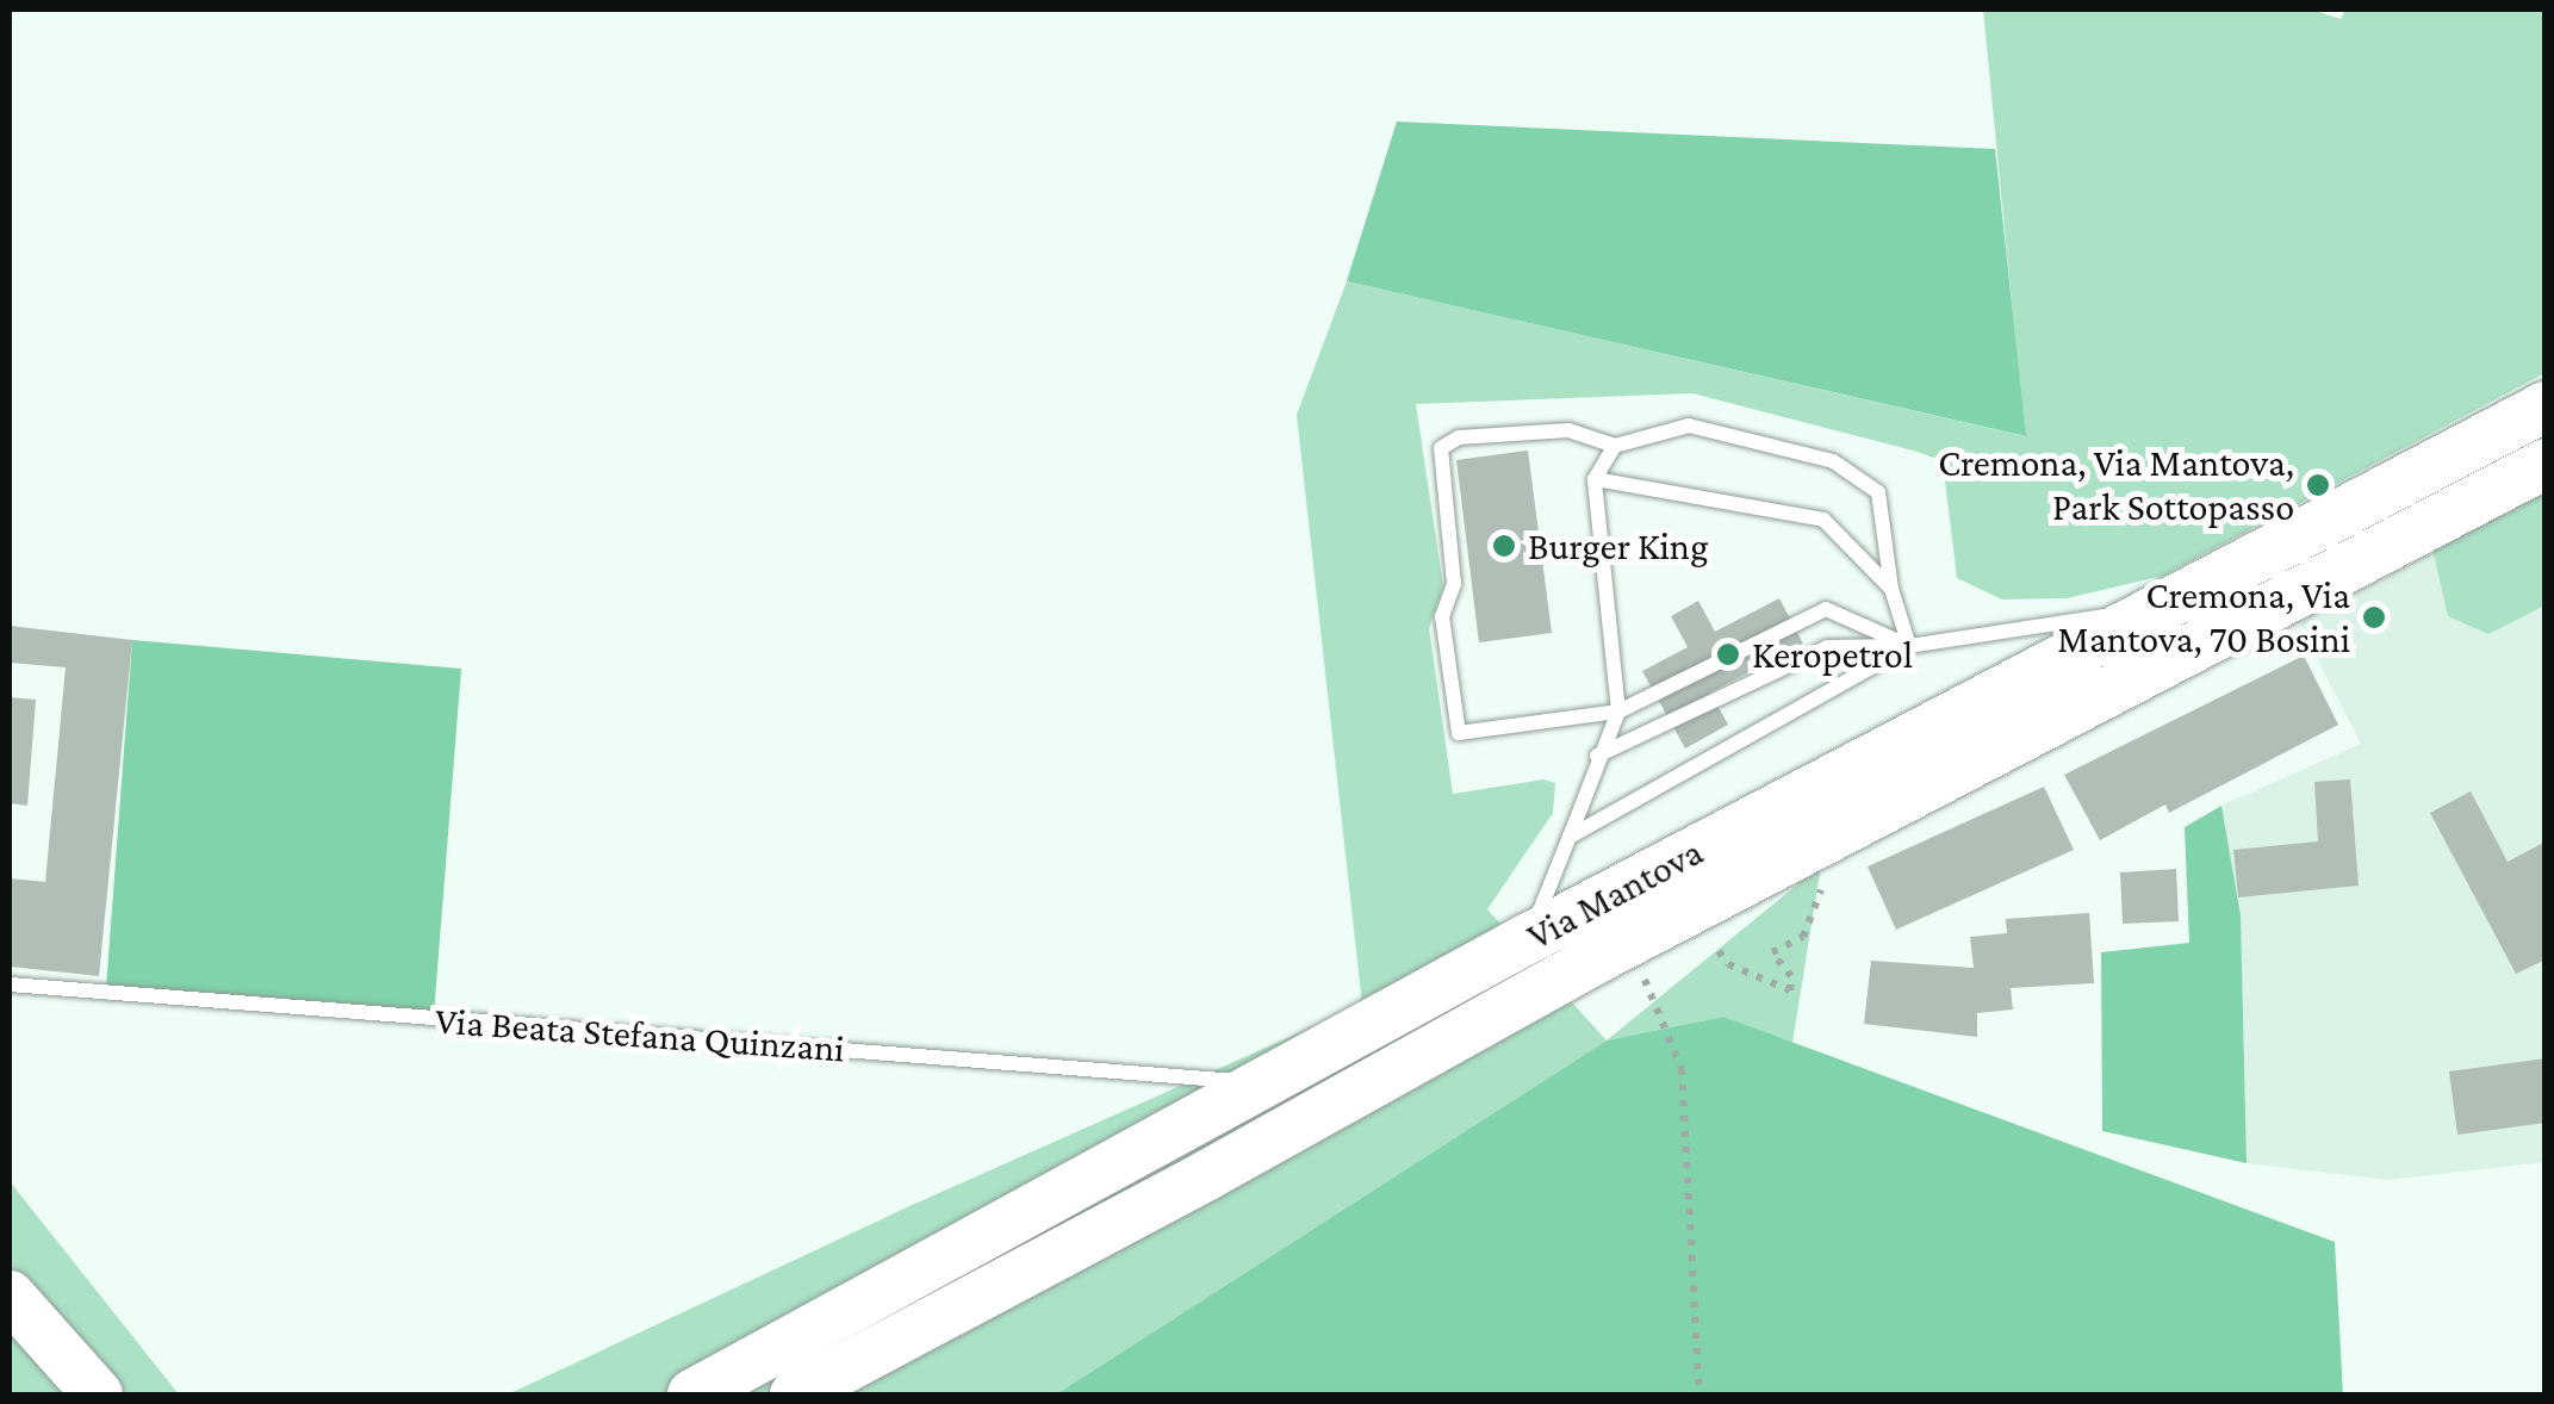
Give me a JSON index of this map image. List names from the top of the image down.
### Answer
{
  "streets": {
    "main road": ["Via Mantova"],
    "lane": ["Via Beata Stefana Quinzani"]
  },
  "crossings": [
    ["Via Mantova", "Via Beata Stefana Quinzani"]
  ],
  "places": [
    "Cremona, Via Mantova, Park Sottopasso",
    "Burger King",
    "Cremona, Via Mantova, 70 Bosini",
    "Keropetrol"
  ]
}
